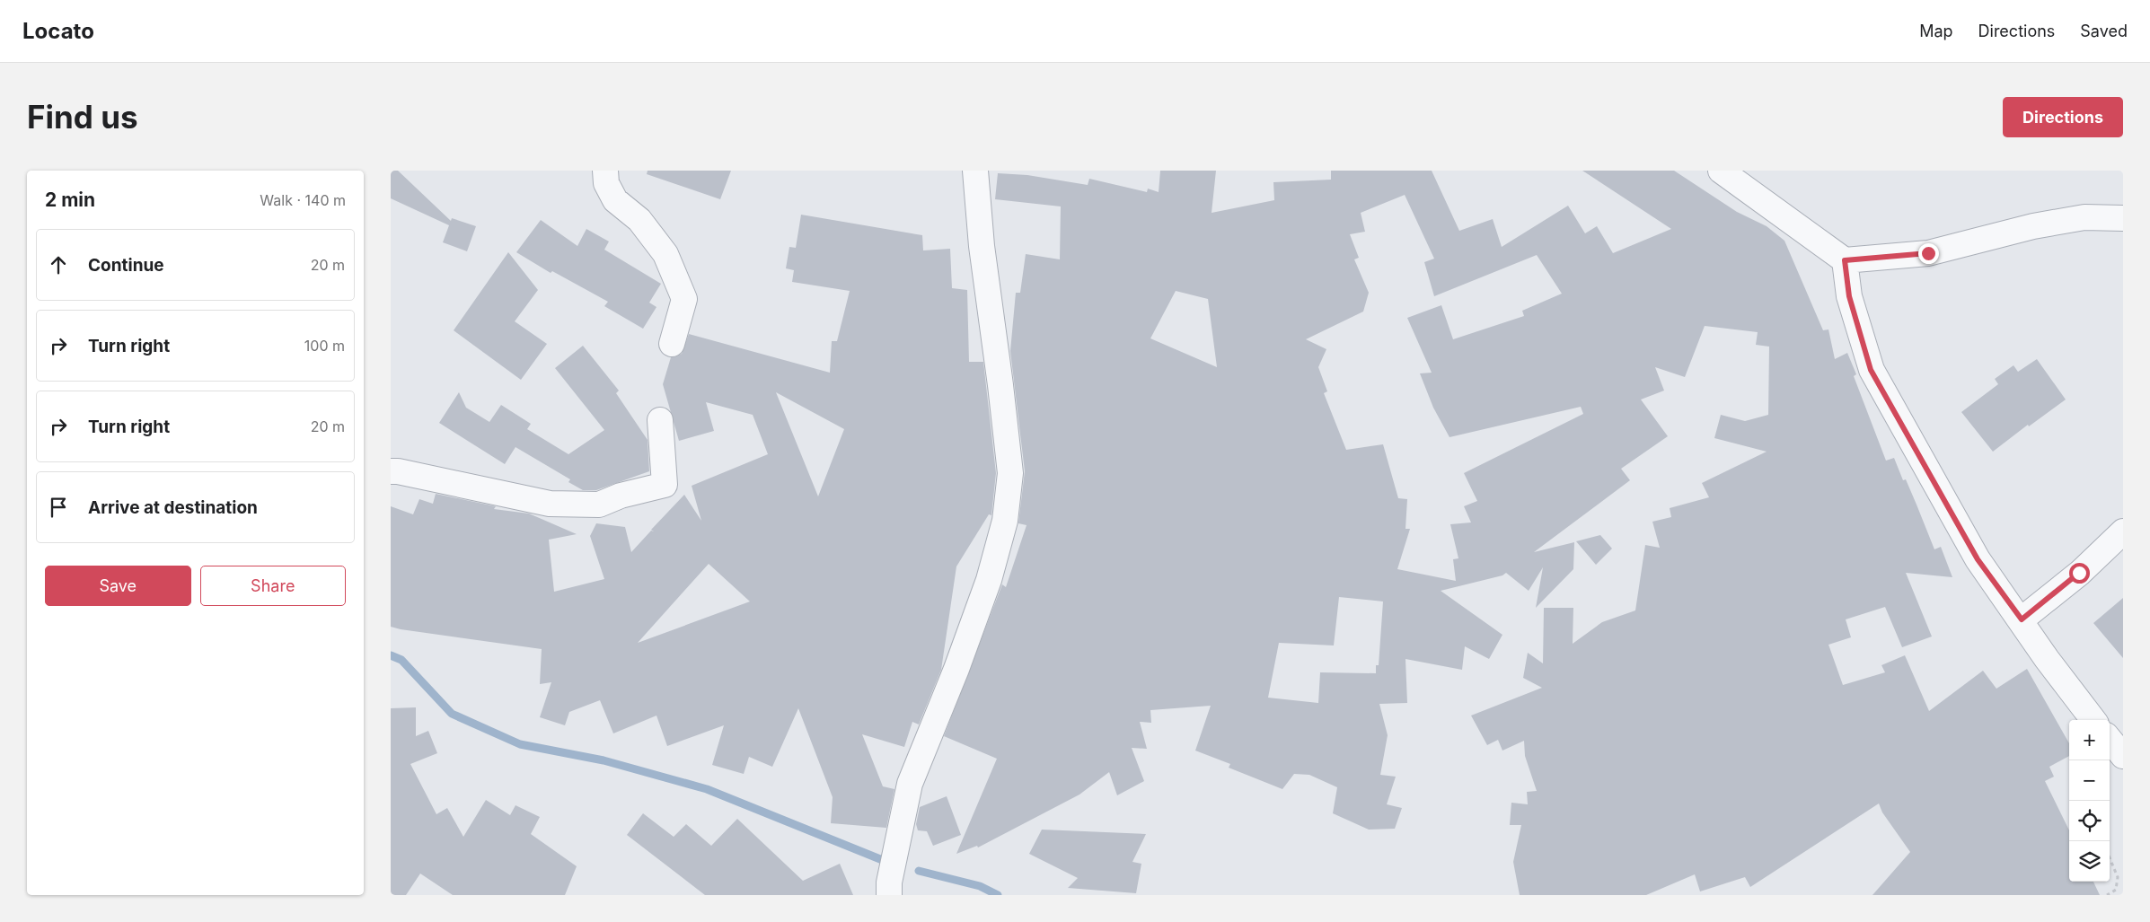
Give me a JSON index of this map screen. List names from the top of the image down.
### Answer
{
  "page": {
    "header": "Locato",
    "nav": ["Map", "Directions", "Saved"],
    "buttons": [
      "Directions",
      ["Save", "Share"]
    ],
    "title": "Find us",
    "heading": ["2 min", "Walk · 140 m"],
    "list": [
      ["Continue", "20 m"],
      ["Turn right", "100 m"],
      ["Turn right", "20 m"],
      "Arrive at destination"
    ],
    "map_buttons": ["+", "−"]
  }
}
